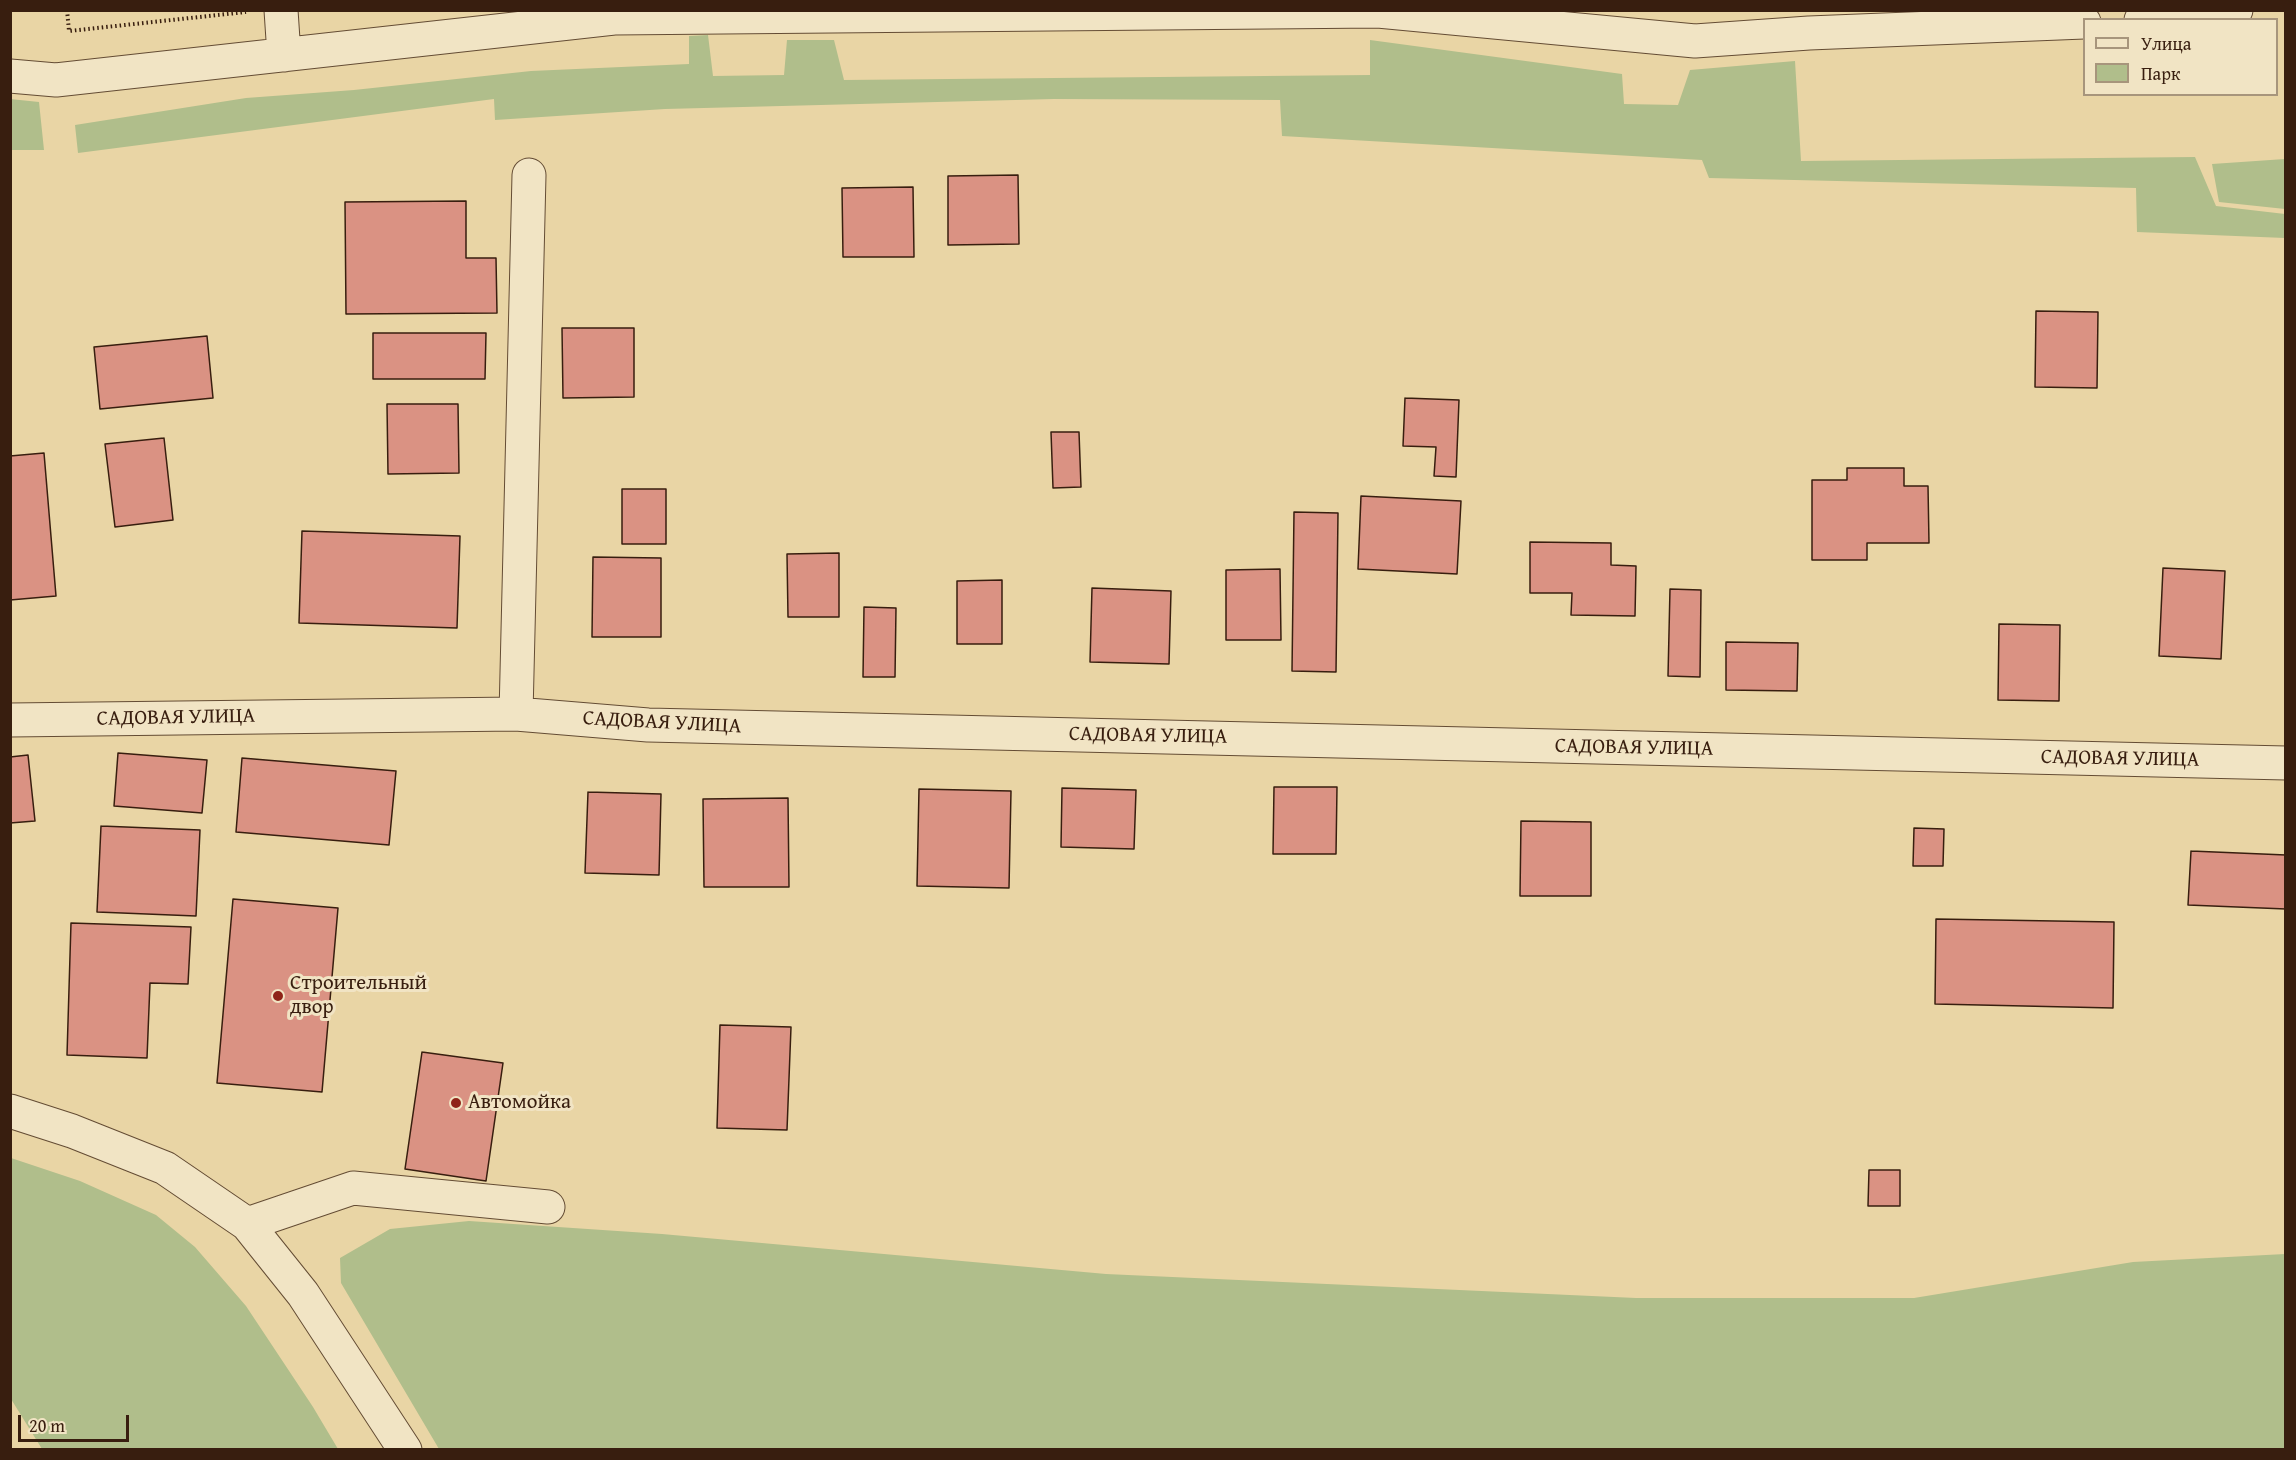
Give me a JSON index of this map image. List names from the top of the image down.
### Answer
{
  "streets": {
    "street": ["САДОВАЯ УЛИЦА"]
  },
  "places": ["Строительный двор", "Автомойка"],
  "legend": ["Улица", "Парк"],
  "scale_bar": "20 m"
}
